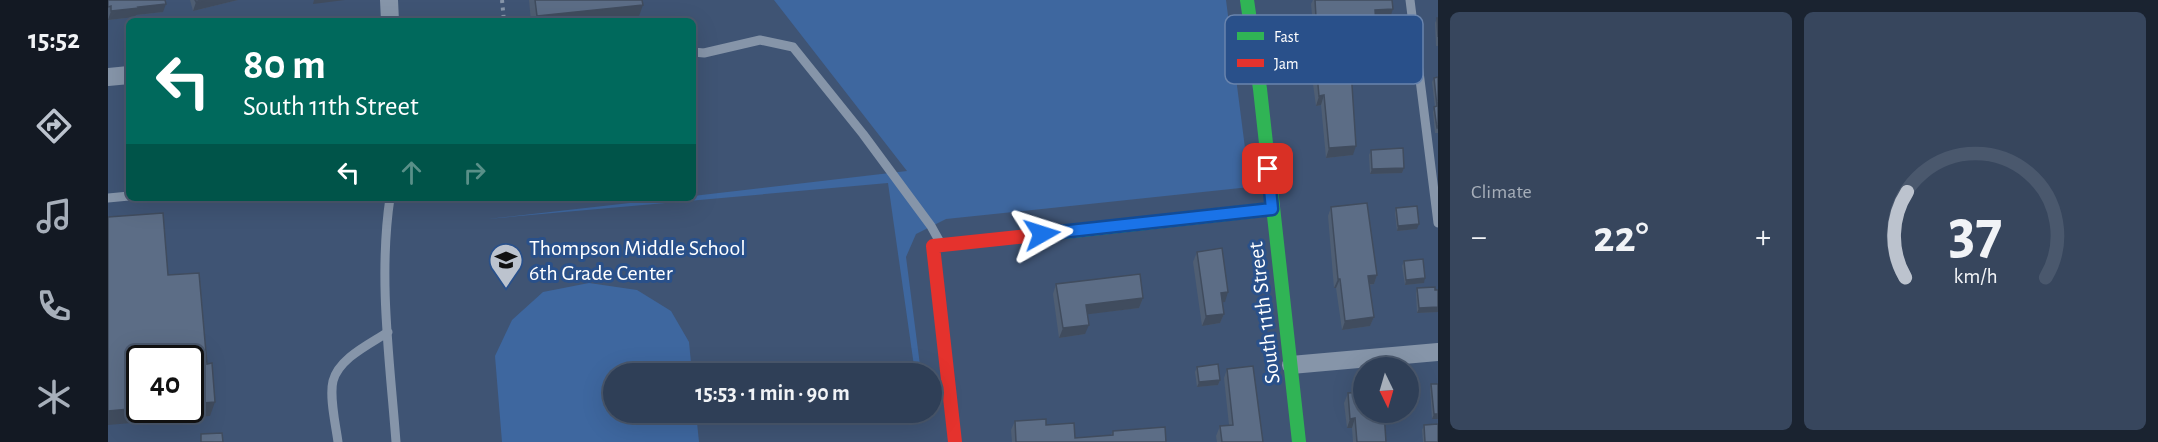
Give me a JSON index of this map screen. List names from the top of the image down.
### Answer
{
  "streets": {
    "street": ["South 11th Street"]
  },
  "places": {
    "school or university": ["Thompson Middle School 6th Grade Center"]
  },
  "legend": ["Fast", "Jam"],
  "north": "bottom",
  "page": {
    "tabs": "15:52",
    "tile": "Climate",
    "turn": ["80 m", "South 11th Street"],
    "heat": ["−", "22°", "+"],
    "limit": "40",
    "trip": "15:53 · 1 min · 90 m",
    "gauge": ["37", "km/h"]
  }
}
